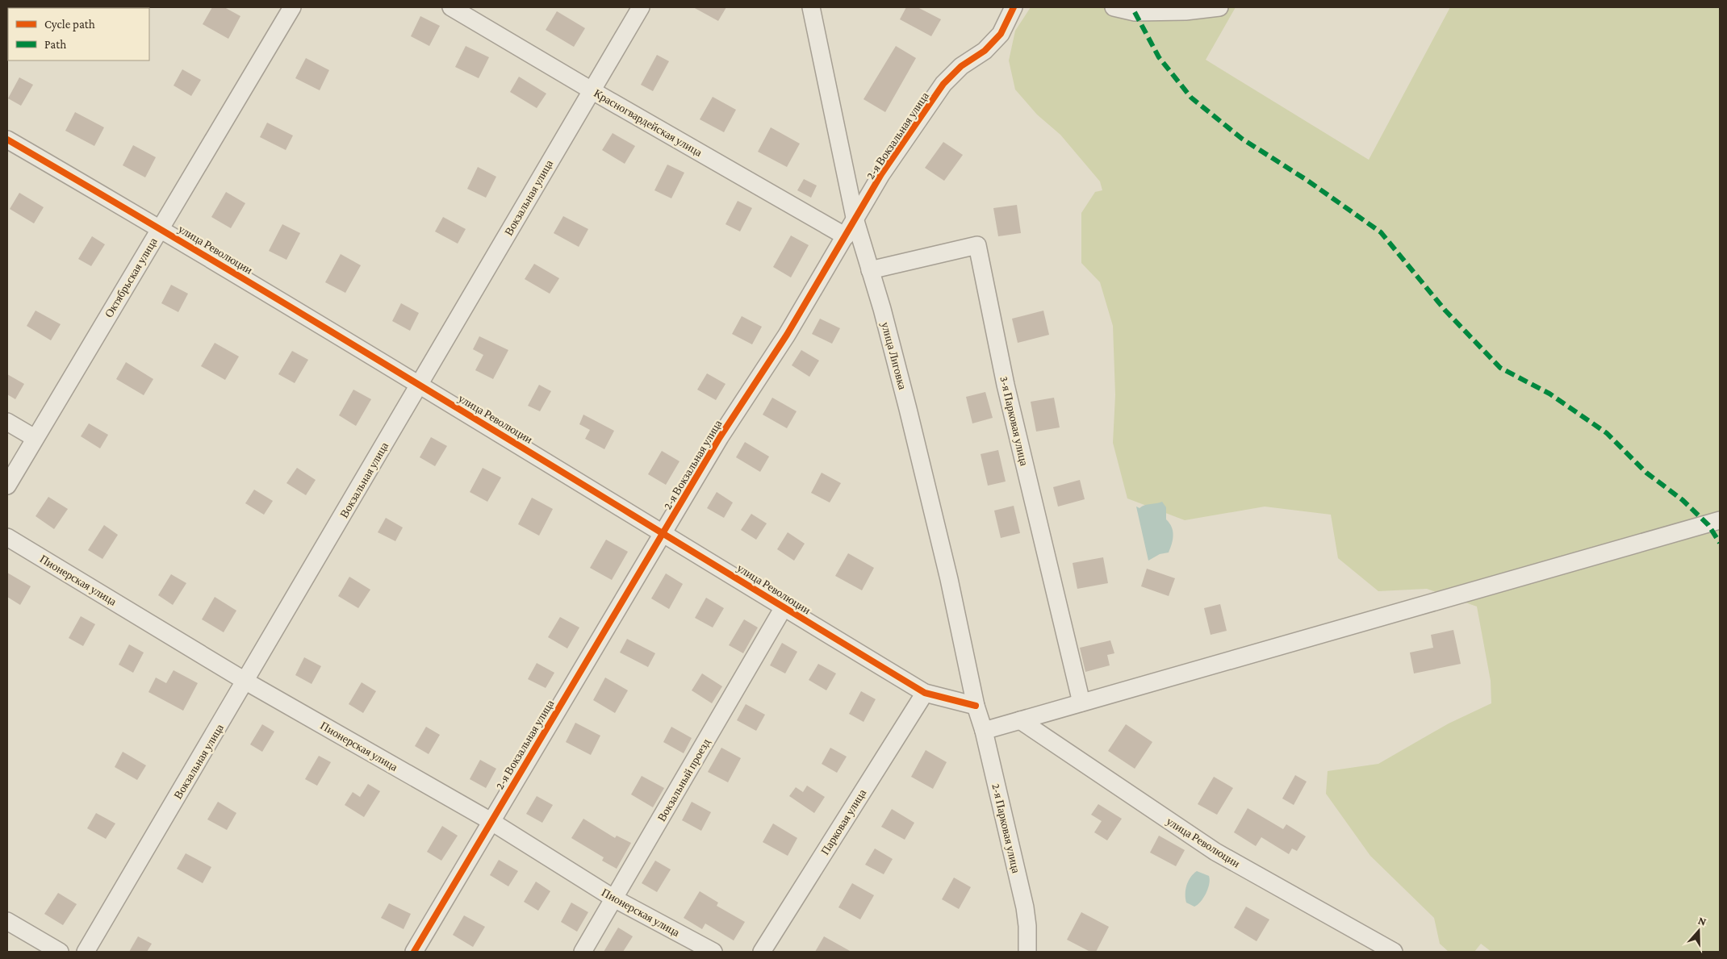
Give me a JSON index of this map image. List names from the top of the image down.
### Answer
{
  "streets": {
    "street": [
      "Красногвардейская улица",
      "2-я Вокзальная улица",
      "Вокзальная улица",
      "улица Революции",
      "Октябрьская улица",
      "улица Лиговка",
      "3-я Парковая улица",
      "Пионерская улица",
      "Вокзальный проезд",
      "Парковая улица",
      "2-я Парковая улица"
    ]
  },
  "crossings": [
    ["Красногвардейская улица", "2-я Вокзальная улица"],
    ["Красногвардейская улица", "Вокзальная улица"],
    ["2-я Вокзальная улица", "улица Революции"],
    ["2-я Вокзальная улица", "улица Лиговка"],
    ["2-я Вокзальная улица", "Пионерская улица"],
    ["Вокзальная улица", "улица Революции"],
    ["Вокзальная улица", "Пионерская улица"],
    ["улица Революции", "Октябрьская улица"],
    ["улица Революции", "улица Лиговка"],
    ["улица Революции", "Вокзальный проезд"],
    ["улица Революции", "Парковая улица"],
    ["улица Революции", "2-я Парковая улица"],
    ["улица Лиговка", "3-я Парковая улица"],
    ["улица Лиговка", "2-я Парковая улица"],
    ["Пионерская улица", "Вокзальный проезд"]
  ],
  "legend": ["Cycle path", "Path"],
  "north": "top"
}
